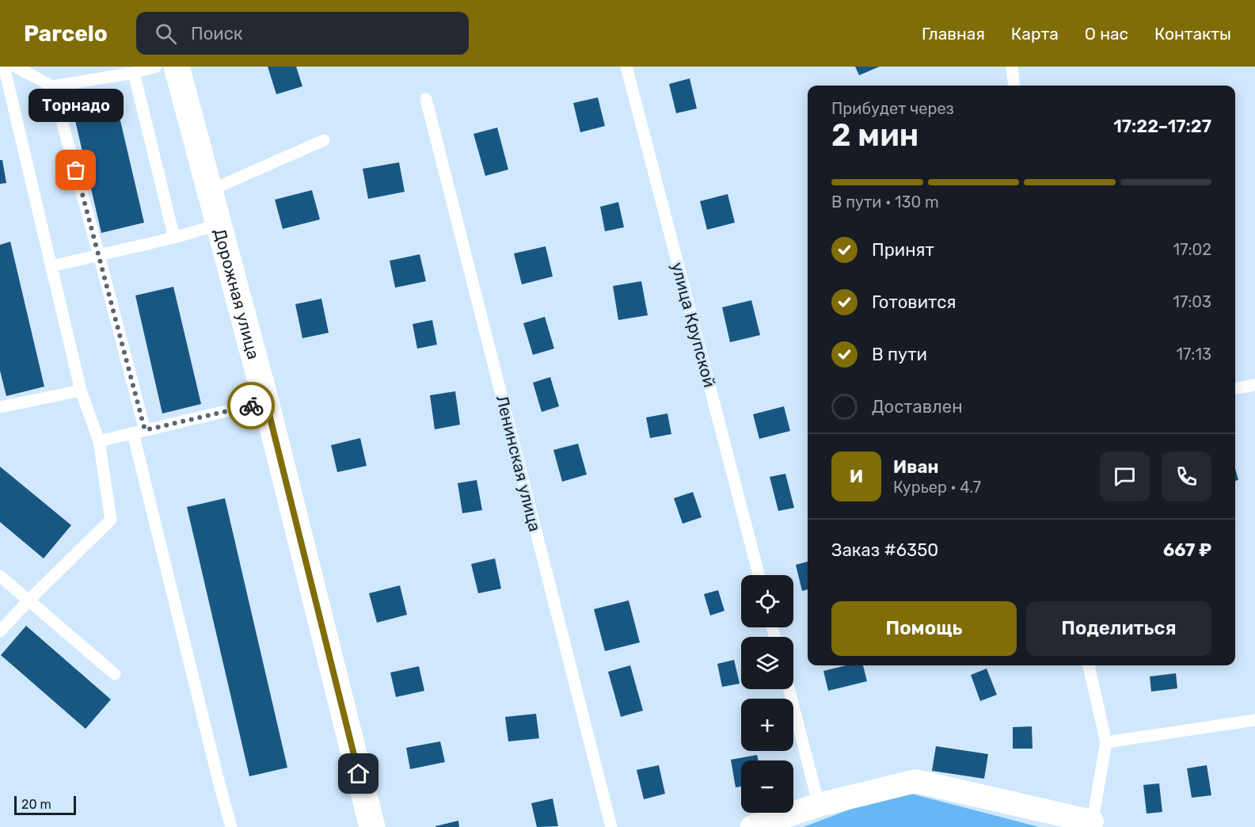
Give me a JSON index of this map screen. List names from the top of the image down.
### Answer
{
  "streets": {
    "street": ["Дорожная улица"],
    "lane": ["улица Крупской", "Ленинская улица"]
  },
  "places": ["Торнадо"],
  "scale_bar": "20 m",
  "page": {
    "header": "Parcelo",
    "search": "Поиск",
    "nav": [
      "Главная",
      "Карта",
      "О нас",
      "Контакты"
    ],
    "heading": ["2 мин", "Прибудет через", "17:22–17:27"],
    "panel": [
      "Иван",
      "Курьер · 4.7",
      "Заказ #6350",
      "667 ₽"
    ],
    "bubble": "Торнадо",
    "bar": "В пути · 130 m",
    "list": [
      ["Принят", "17:02"],
      ["Готовится", "17:03"],
      ["В пути", "17:13"],
      "Доставлен"
    ],
    "round": "И",
    "map_buttons": ["+", "−"],
    "buttons": ["Помощь", "Поделиться"],
    "scale": "20 m"
  }
}
